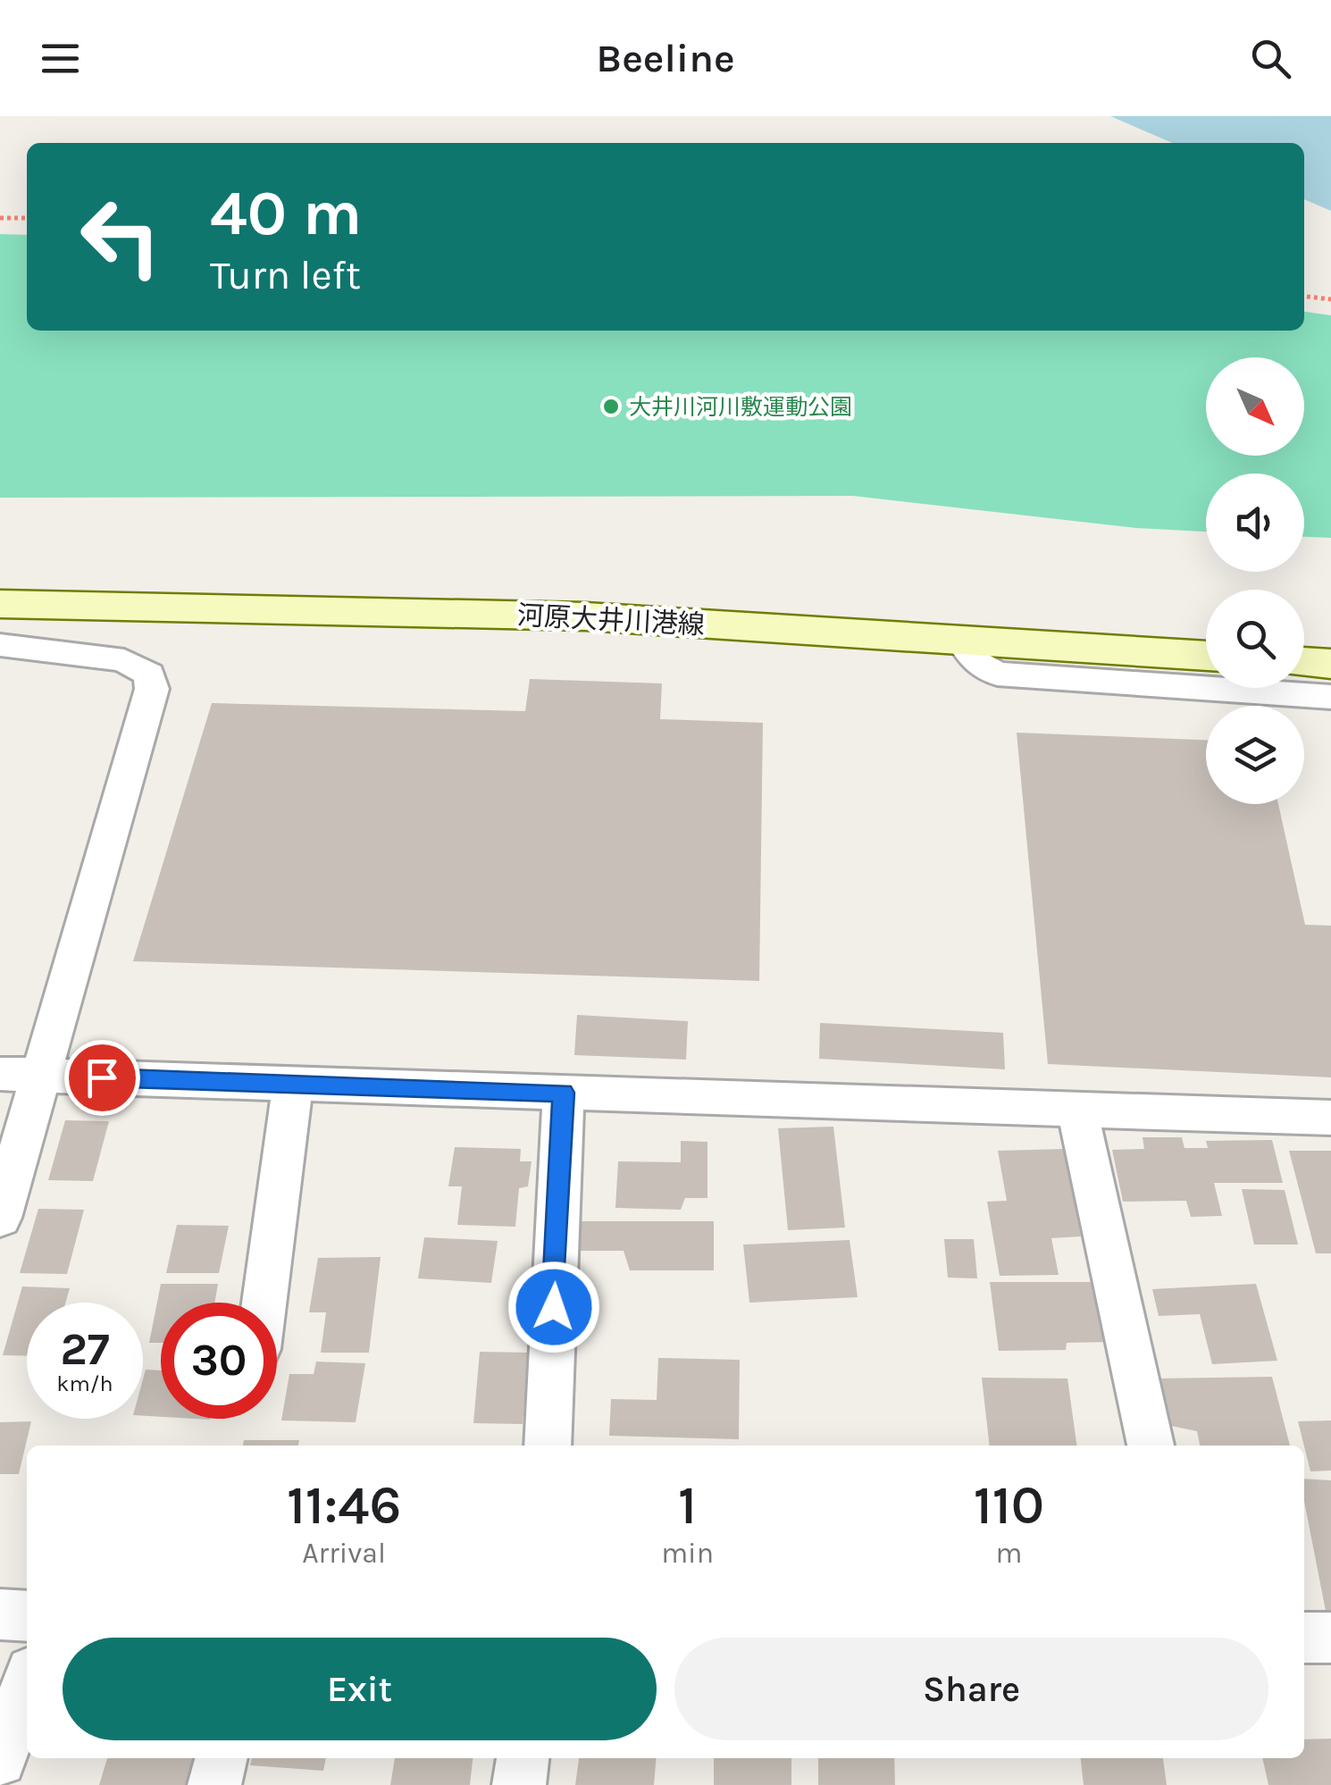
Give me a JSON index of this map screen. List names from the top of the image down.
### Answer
{
  "streets": {
    "main road": ["河原大井川港線"]
  },
  "places": ["大井川河川敷運動公園"],
  "north": "bottom right",
  "page": {
    "header": "Beeline",
    "turn": ["40 m", "Turn left"],
    "speed": "27 km/h",
    "limit": "30",
    "eta": [
      "11:46",
      "Arrival",
      "1",
      "min",
      "110",
      "m"
    ],
    "buttons": ["Exit", "Share"]
  }
}
